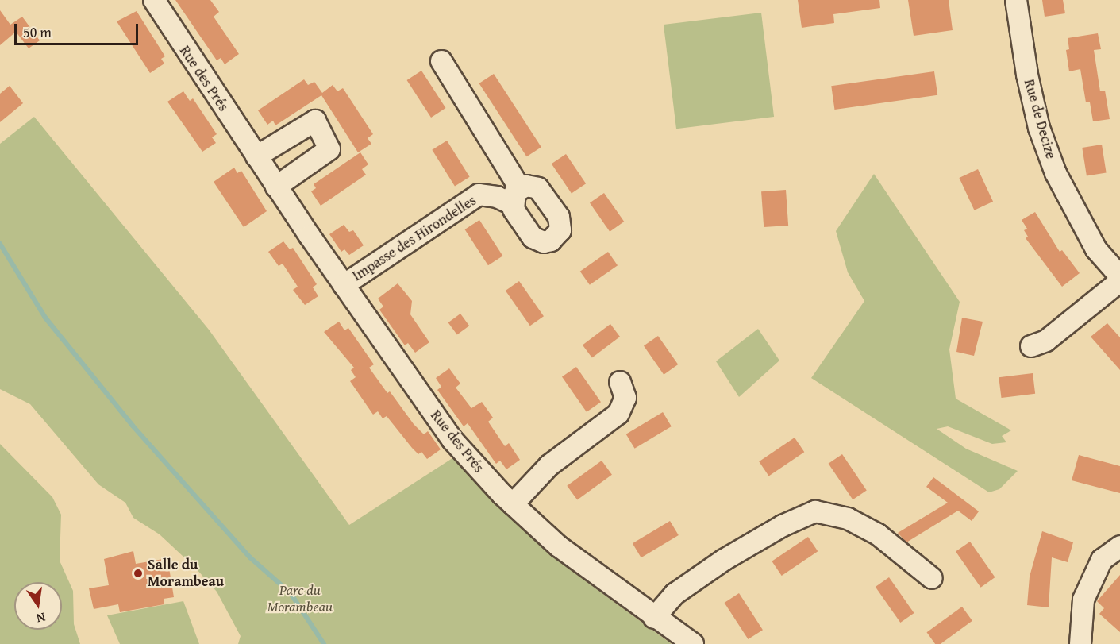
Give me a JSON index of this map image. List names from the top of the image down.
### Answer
{
  "streets": {
    "street": ["Rue des Prés", "Rue de Decize", "Impasse des Hirondelles"]
  },
  "crossings": [
    ["Rue des Prés", "Impasse des Hirondelles"]
  ],
  "parks": ["Parc du Morambeau"],
  "places": ["Salle du Morambeau"],
  "scale_bar": "50 m",
  "north": "bottom"
}
